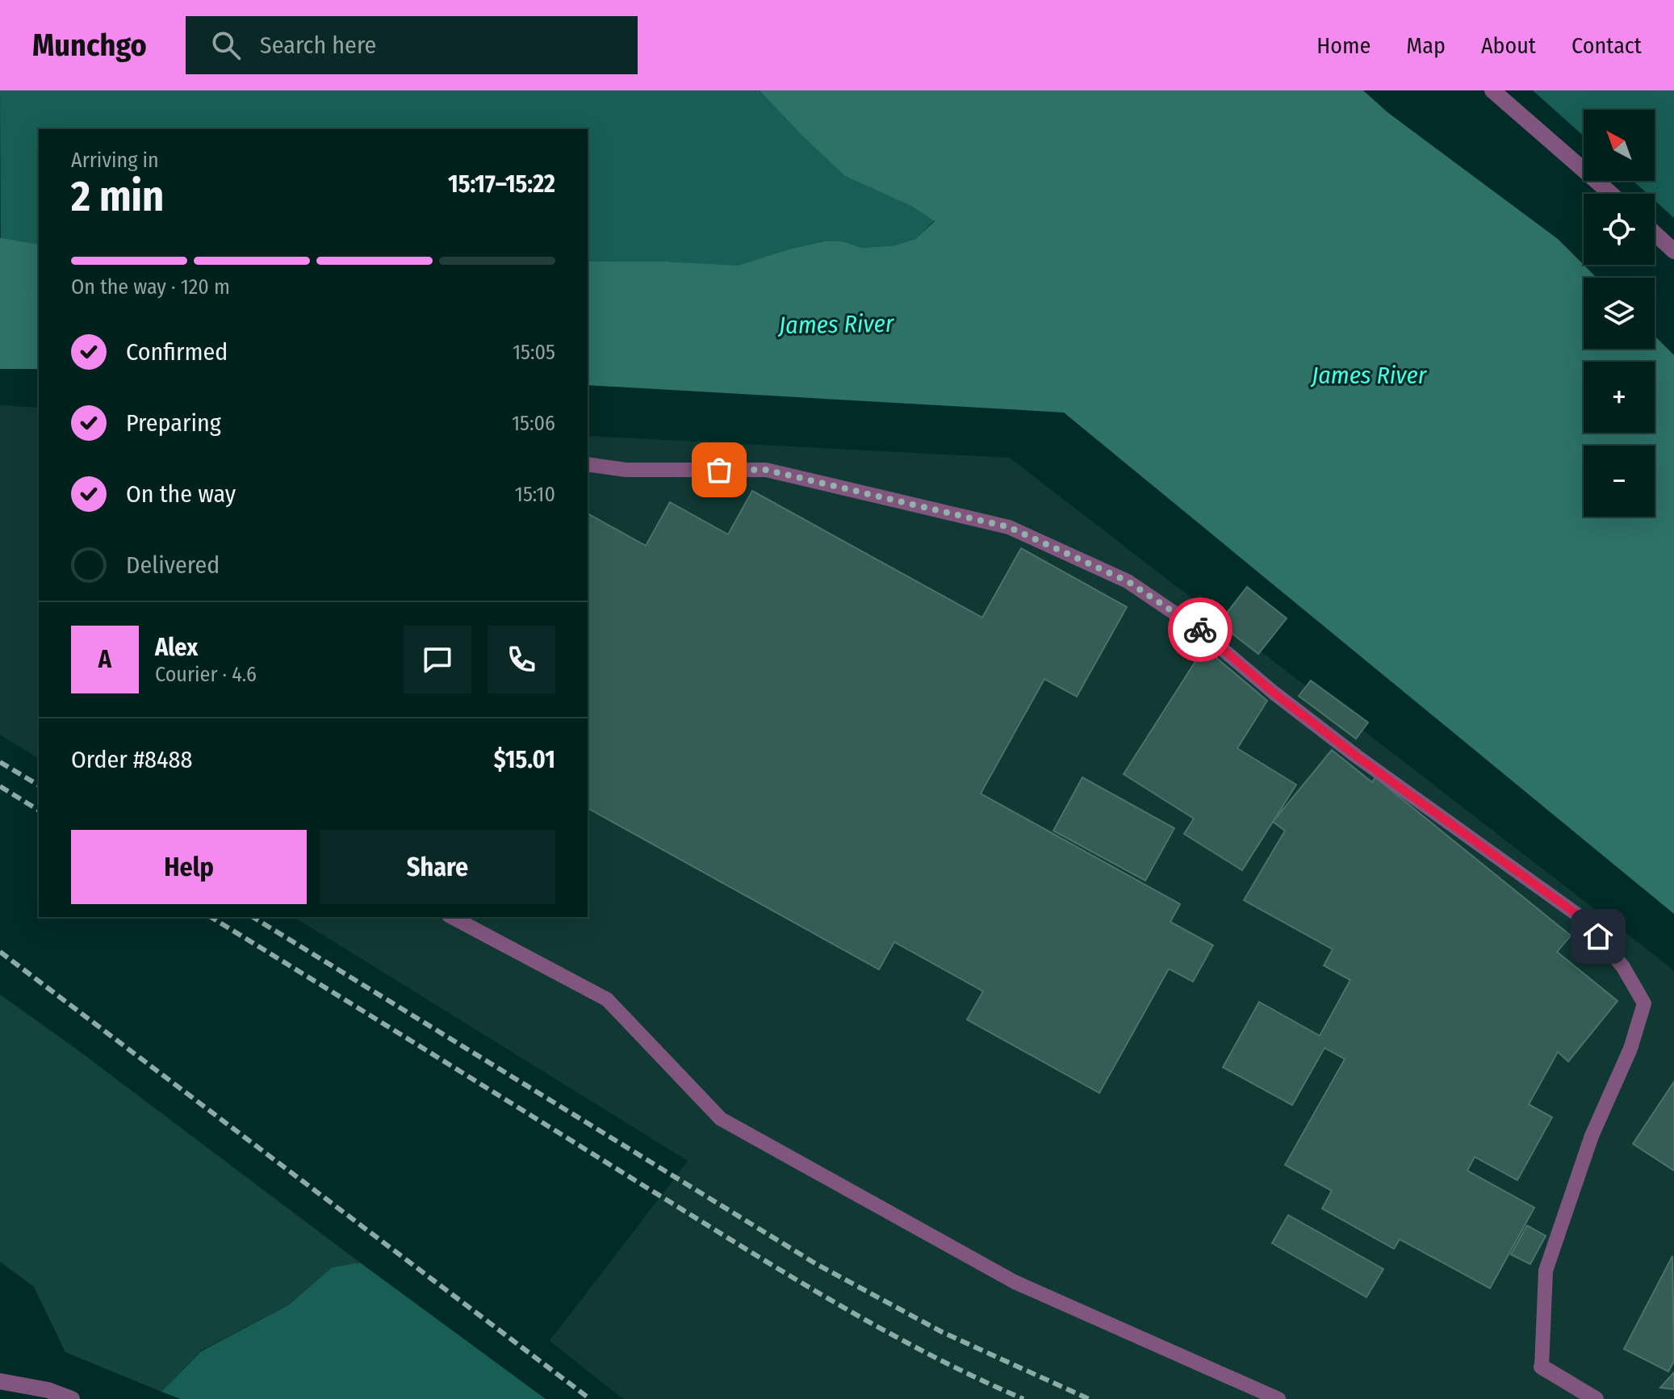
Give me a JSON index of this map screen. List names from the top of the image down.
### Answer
{
  "water": ["James River"],
  "north": "top left",
  "page": {
    "header": "Munchgo",
    "search": "Search here",
    "nav": [
      "Home",
      "Map",
      "About",
      "Contact"
    ],
    "map_buttons": ["+", "−"],
    "heading": ["2 min", "Arriving in", "15:17–15:22"],
    "panel": [
      "Alex",
      "Courier · 4.6",
      "Order #8488",
      "$15.01"
    ],
    "bar": "On the way · 120 m",
    "list": [
      ["Confirmed", "15:05"],
      ["Preparing", "15:06"],
      ["On the way", "15:10"],
      "Delivered"
    ],
    "round": "A",
    "buttons": ["Help", "Share"]
  }
}
